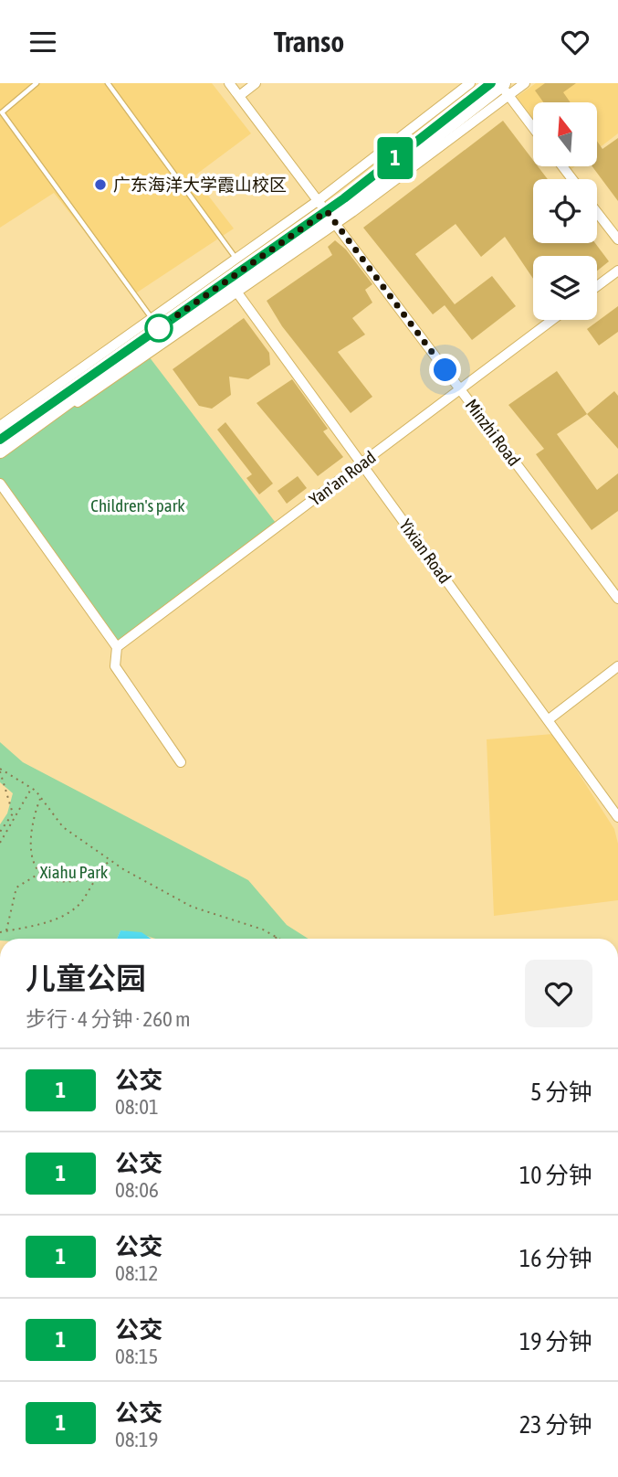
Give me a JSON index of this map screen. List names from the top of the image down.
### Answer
{
  "streets": {
    "street": ["Minzhi Road", "Yan'an Road", "Yixian Road"]
  },
  "crossings": [
    ["Minzhi Road", "Yan'an Road"],
    ["Yan'an Road", "Yixian Road"]
  ],
  "parks": ["Children's park", "Xiahu Park"],
  "places": ["广东海洋大学霞山校区"],
  "lines": ["bus line 1"],
  "north": "top",
  "page": {
    "header": "Transo",
    "on_map": "1",
    "heading": ["儿童公园", "步行 · 4 分钟 · 260 m"],
    "list": [
      {
        "mark": "1",
        "name": "公交",
        "note": "08:01",
        "value": "5 分钟"
      },
      {
        "mark": "1",
        "name": "公交",
        "note": "08:06",
        "value": "10 分钟"
      },
      {
        "mark": "1",
        "name": "公交",
        "note": "08:12",
        "value": "16 分钟"
      },
      {
        "mark": "1",
        "name": "公交",
        "note": "08:15",
        "value": "19 分钟"
      },
      {
        "mark": "1",
        "name": "公交",
        "note": "08:19",
        "value": "23 分钟"
      }
    ]
  }
}
